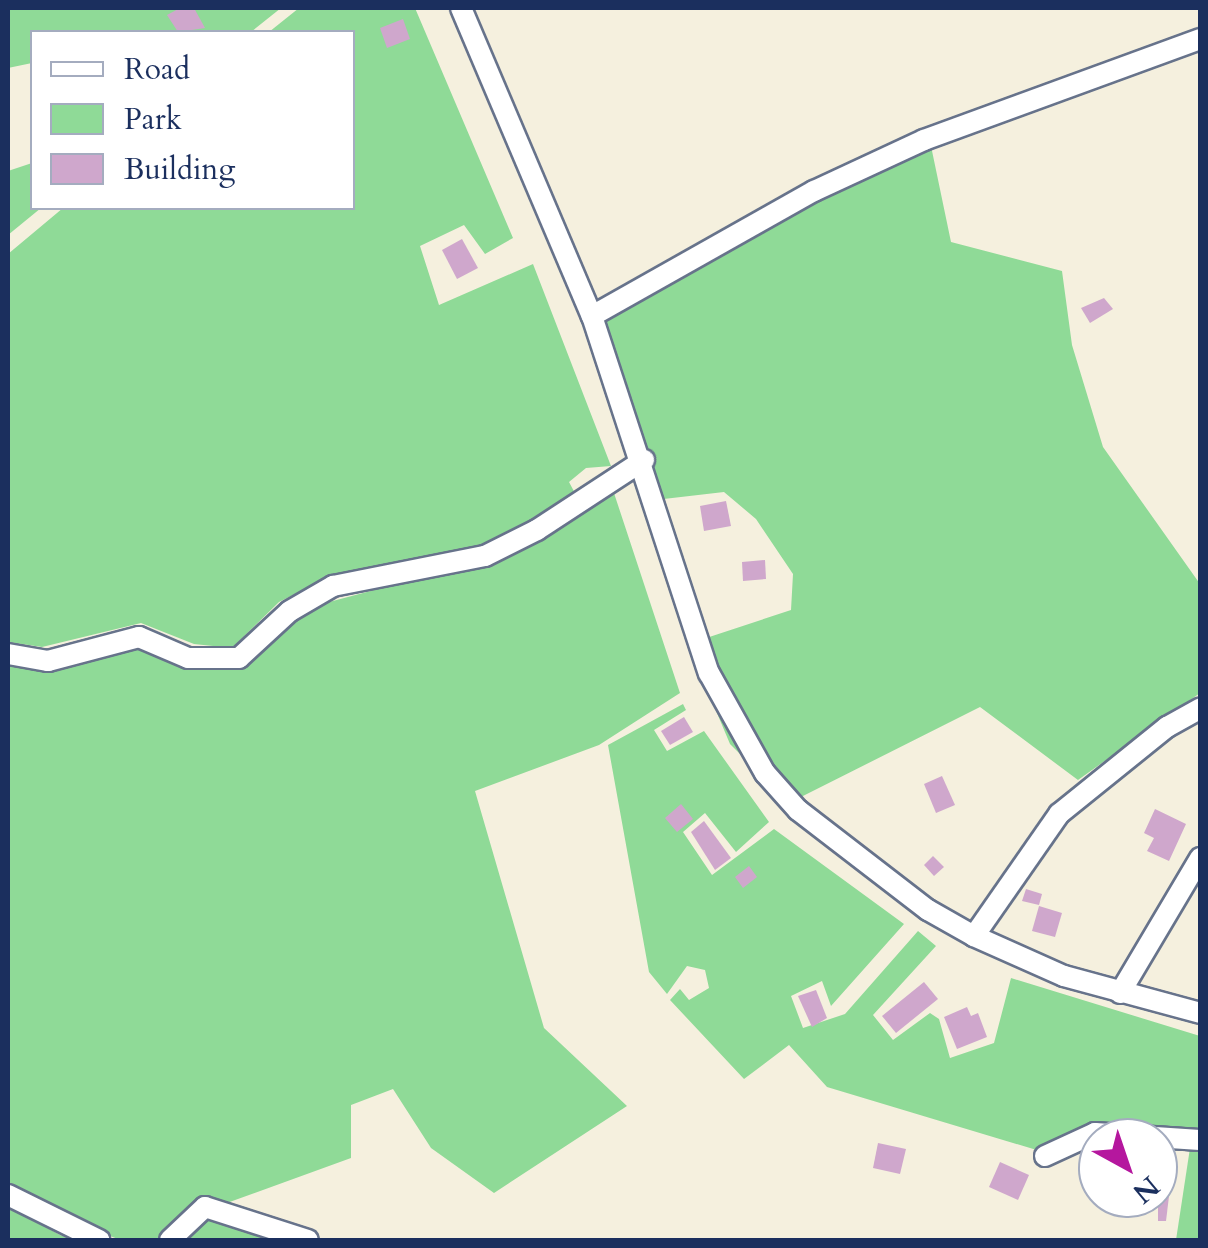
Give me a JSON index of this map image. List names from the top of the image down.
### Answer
{
  "legend": ["Road", "Park", "Building"],
  "north": "bottom right"
}
